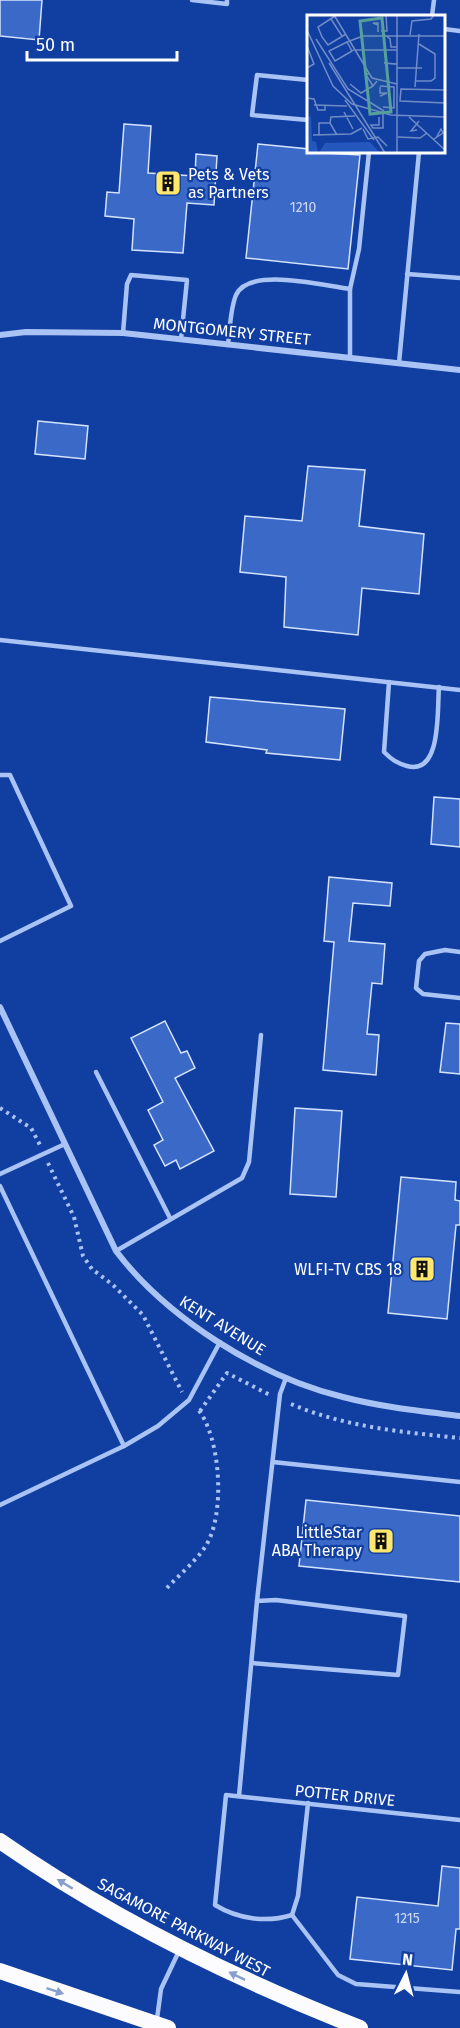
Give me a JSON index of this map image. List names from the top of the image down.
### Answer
{
  "streets": {
    "highway": ["SAGAMORE PARKWAY WEST"],
    "street": ["MONTGOMERY STREET", "KENT AVENUE"],
    "lane": ["POTTER DRIVE"]
  },
  "places": {
    "building": ["Pets & Vets as Partners", "WLFI-TV CBS 18", "LittleStar ABA Therapy"]
  },
  "house_numbers": ["1210", "1215"],
  "scale_bar": "50 m",
  "north": "top"
}
